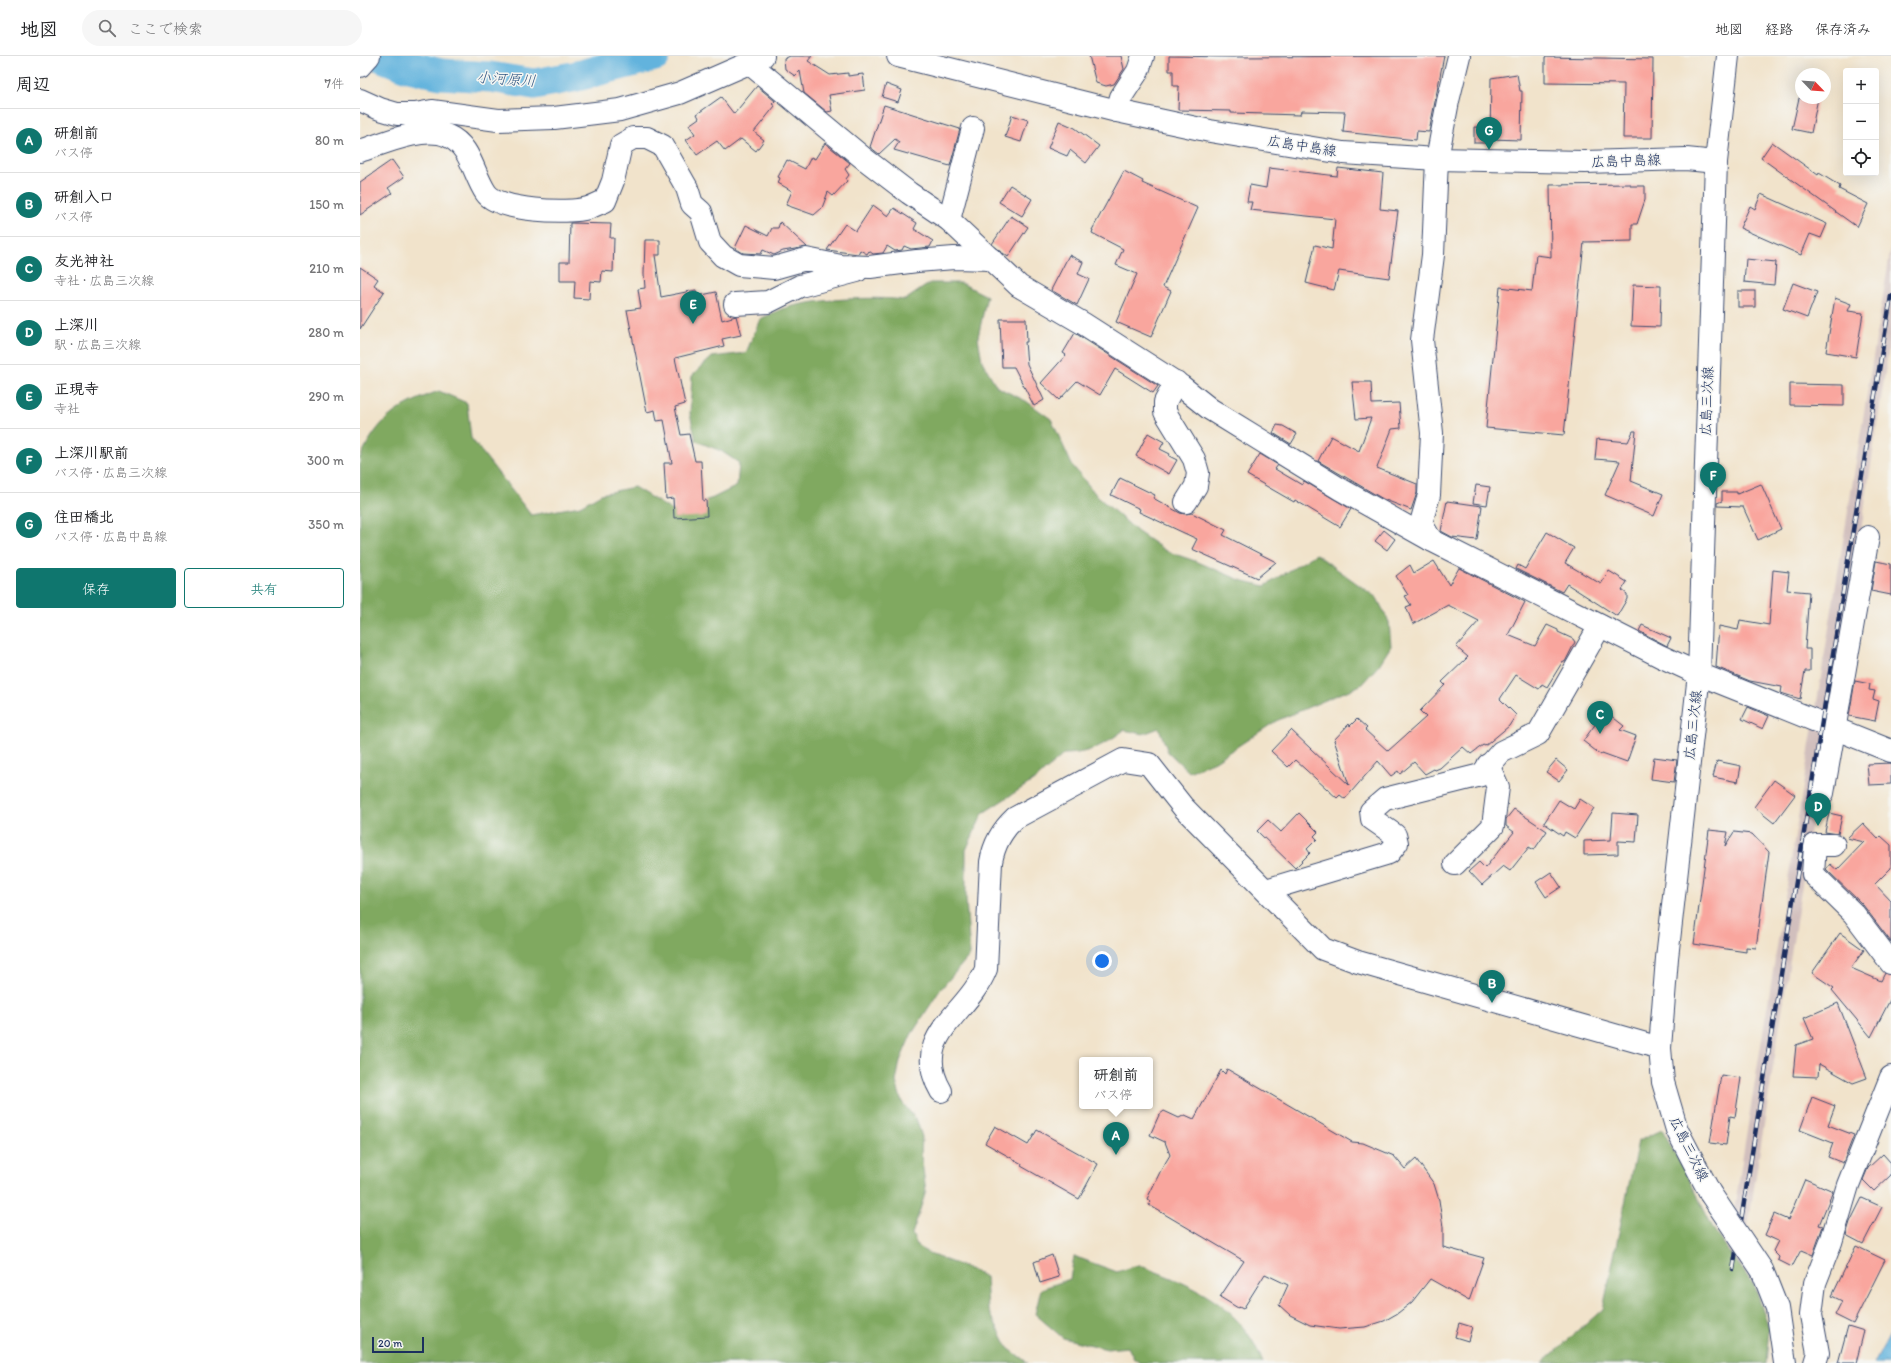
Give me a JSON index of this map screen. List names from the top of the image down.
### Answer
{
  "streets": {
    "street": ["広島中島線", "広島三次線"]
  },
  "crossings": [
    ["広島中島線", "広島三次線"]
  ],
  "water": ["小河原川"],
  "scale_bar": "20 m",
  "north": "bottom right",
  "page": {
    "header": "地図",
    "search": "ここで検索",
    "nav": ["地図", "経路", "保存済み"],
    "heading": ["周辺", "7件"],
    "map_buttons": ["+", "−"],
    "list": [
      {
        "mark": "A",
        "name": "研創前",
        "note": "バス停",
        "value": "80 m"
      },
      {
        "mark": "B",
        "name": "研創入口",
        "note": "バス停",
        "value": "150 m"
      },
      {
        "mark": "C",
        "name": "友光神社",
        "note": "寺社 · 広島三次線",
        "value": "210 m"
      },
      {
        "mark": "D",
        "name": "上深川",
        "note": "駅 · 広島三次線",
        "value": "280 m"
      },
      {
        "mark": "E",
        "name": "正現寺",
        "note": "寺社",
        "value": "290 m"
      },
      {
        "mark": "F",
        "name": "上深川駅前",
        "note": "バス停 · 広島三次線",
        "value": "300 m"
      },
      {
        "mark": "G",
        "name": "住田橋北",
        "note": "バス停 · 広島中島線",
        "value": "350 m"
      }
    ],
    "pins": [
      "G",
      "E",
      "F",
      "C",
      "D",
      "B",
      "A"
    ],
    "buttons": ["保存", "共有"],
    "popup": ["研創前", "バス停"],
    "scale": "20 m"
  }
}
